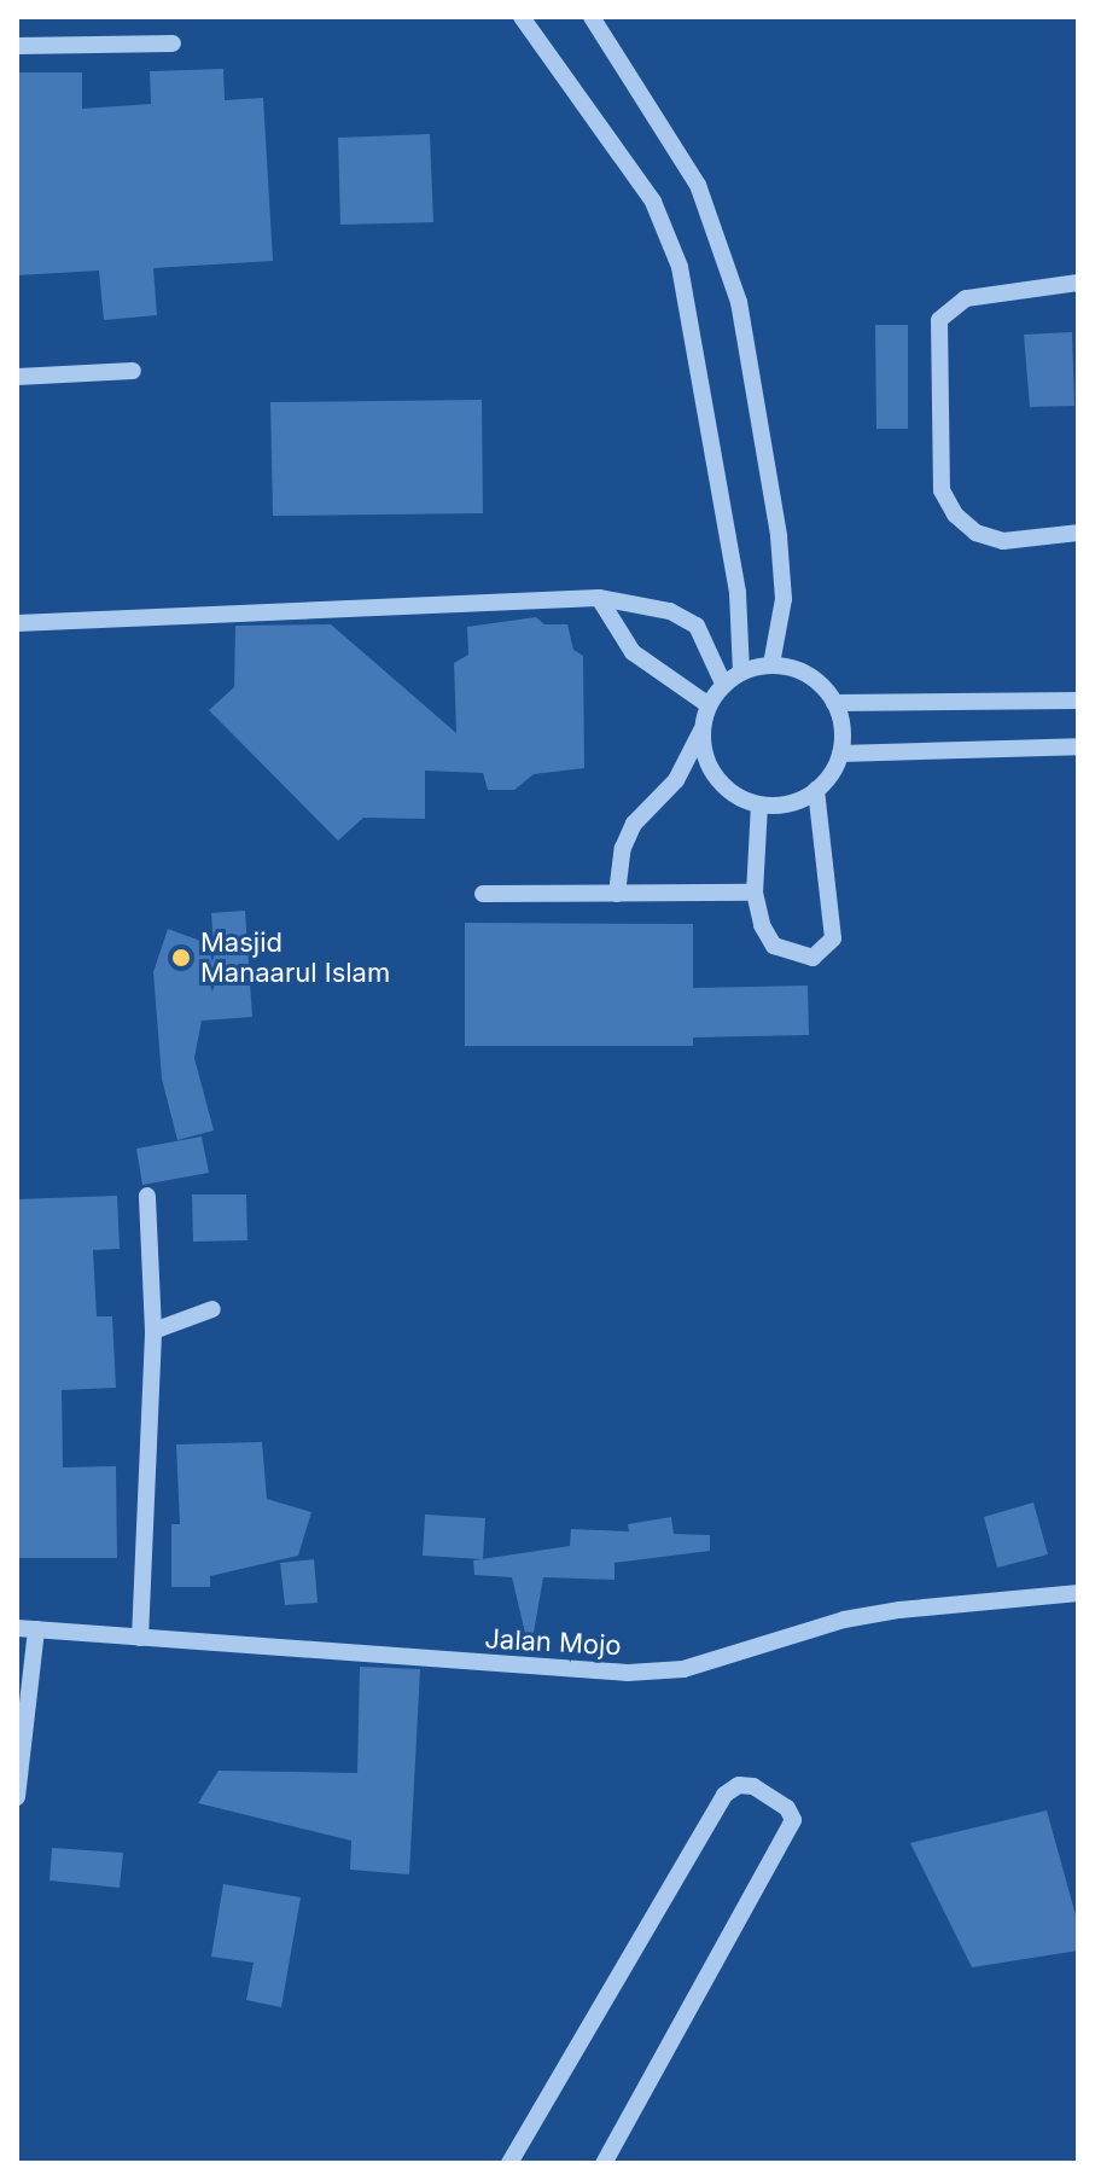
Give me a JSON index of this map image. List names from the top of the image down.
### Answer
{
  "streets": {
    "street": ["Jalan Mojo"]
  },
  "places": ["Masjid Manaarul Islam"]
}
